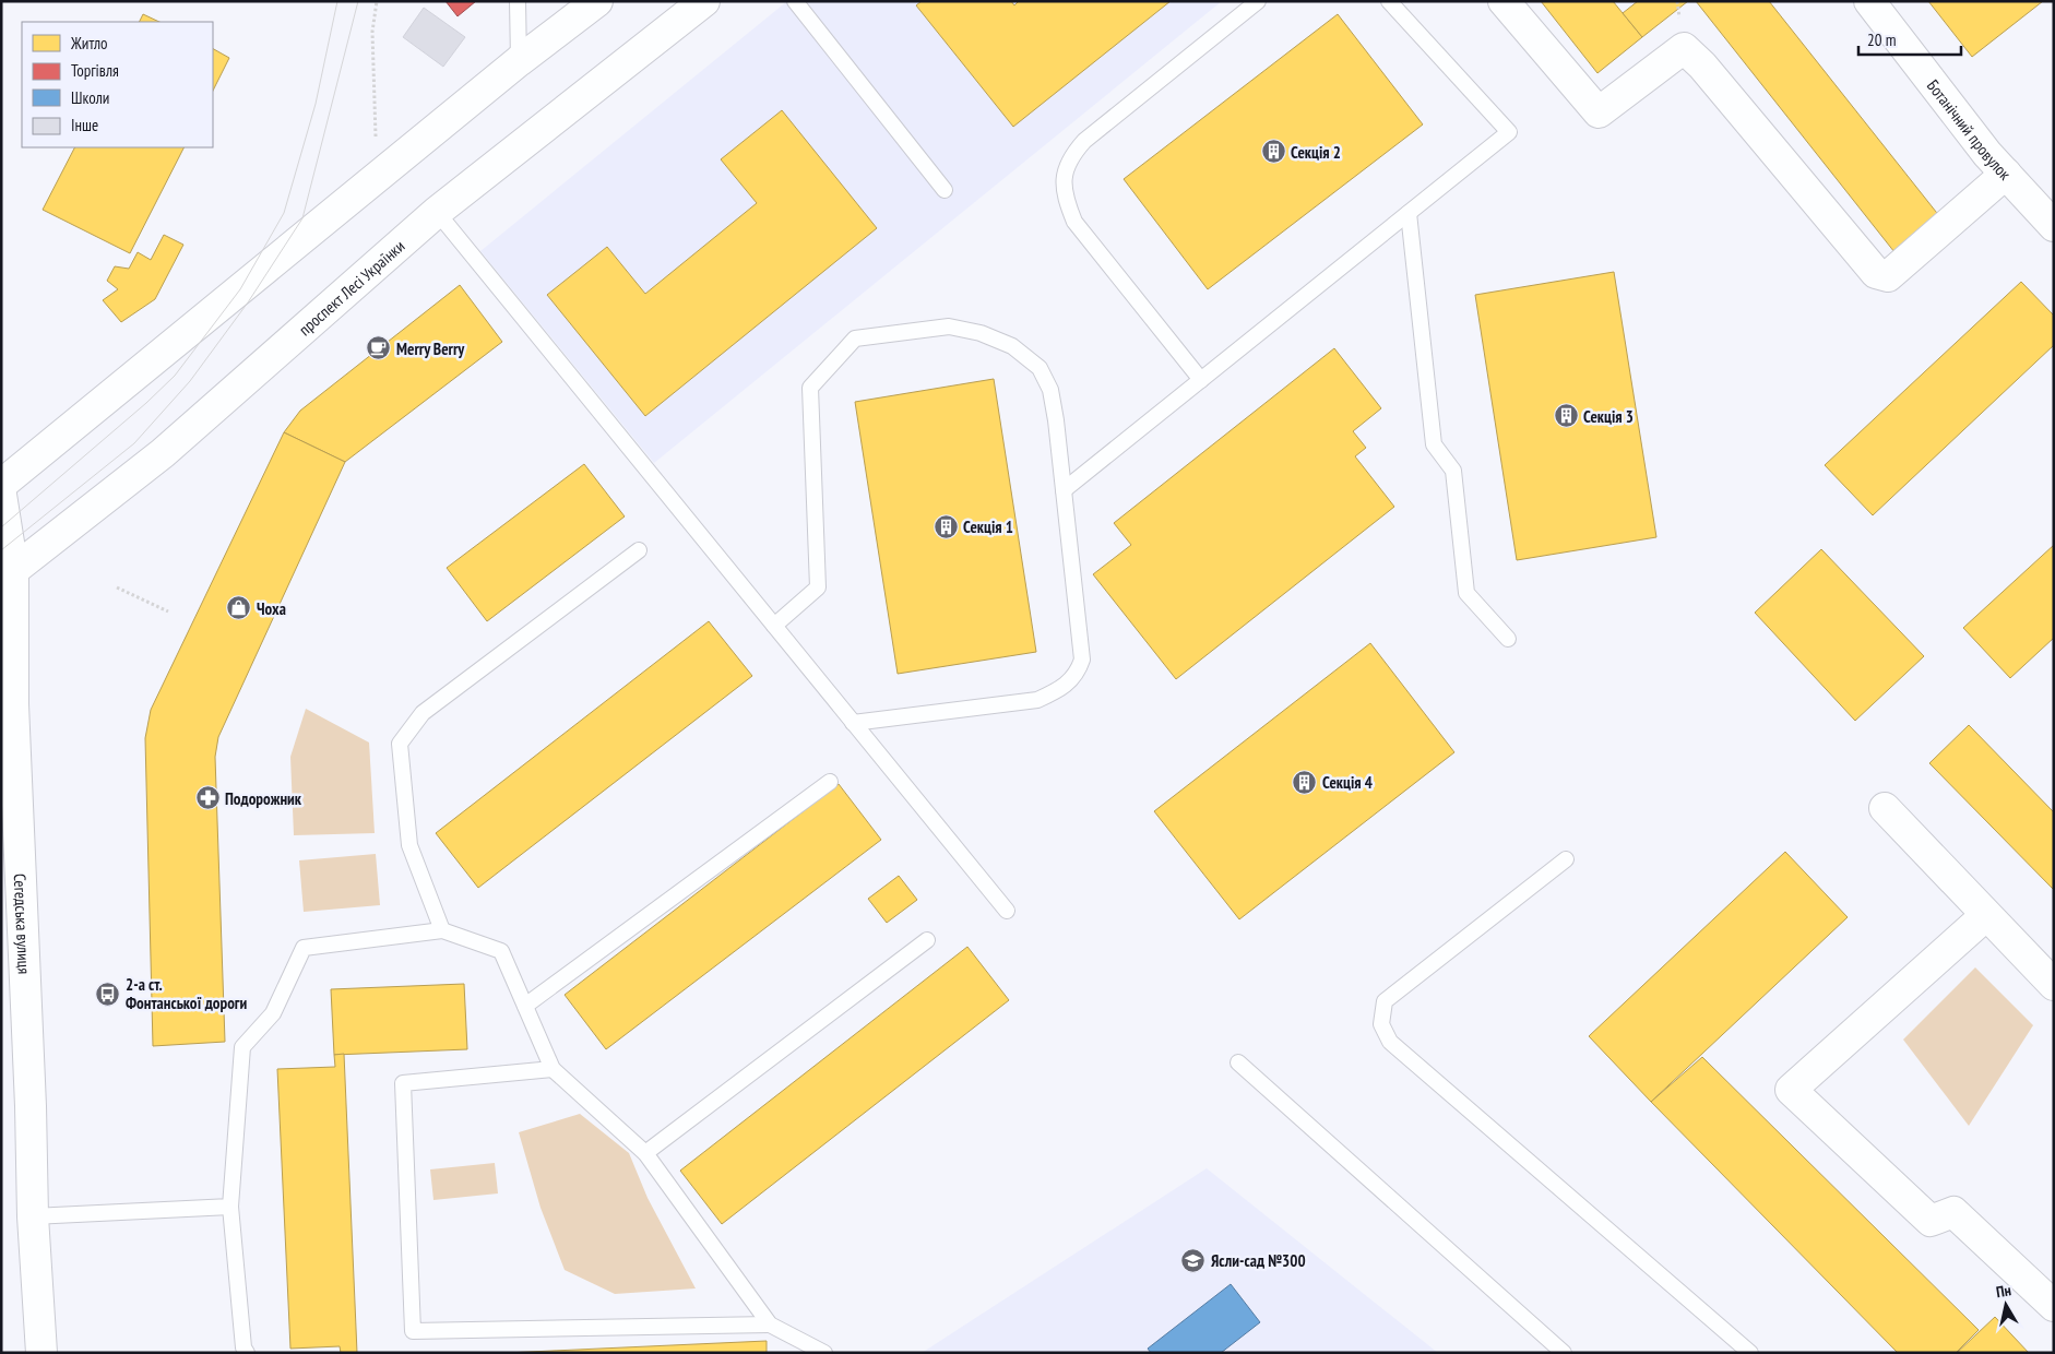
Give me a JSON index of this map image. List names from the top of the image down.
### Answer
{
  "streets": {
    "main road": ["Ботанічний провулок", "проспект Лесі Українки", "Сегедська вулиця"]
  },
  "crossings": [
    ["проспект Лесі Українки", "Сегедська вулиця"]
  ],
  "places": {
    "building": [
      "Секція 2",
      "Секція 3",
      "Секція 1",
      "Секція 4"
    ],
    "cafe": ["Merry Berry"],
    "shop": ["Чоха"],
    "pharmacy": ["Подорожник"],
    "bus stop": ["2-а ст. Фонтанської дороги"],
    "school or university": ["Ясли-сад №300"]
  },
  "legend": [
    "Житло",
    "Торгівля",
    "Школи",
    "Інше"
  ],
  "scale_bar": "20 m",
  "north": "top"
}
